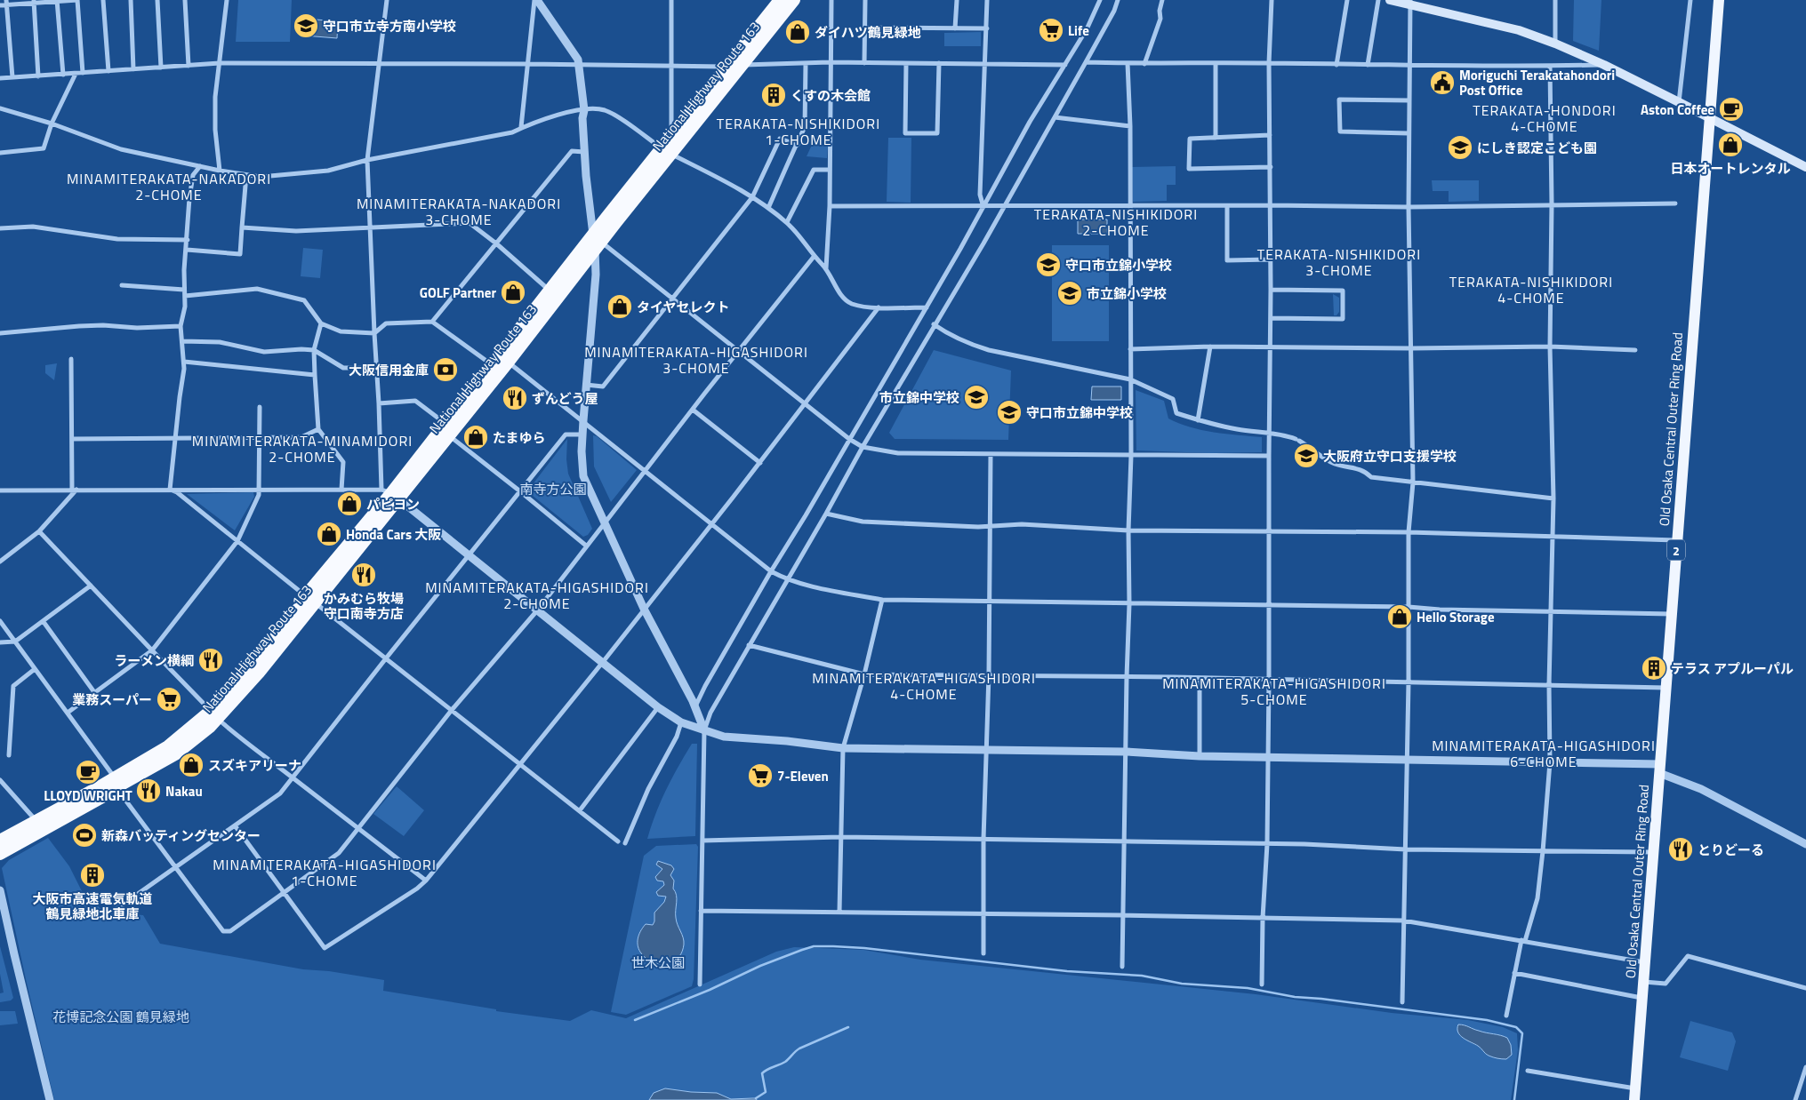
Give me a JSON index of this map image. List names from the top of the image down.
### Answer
{
  "streets": {
    "highway": ["National Highway Route 163"],
    "main road": ["Old Osaka Central Outer Ring Road", "2"]
  },
  "districts": [
    "TERAKATA-HONDORI 4-CHOME",
    "TERAKATA-NISHIKIDORI 1-CHOME",
    "MINAMITERAKATA-NAKADORI 2-CHOME",
    "MINAMITERAKATA-NAKADORI 3-CHOME",
    "TERAKATA-NISHIKIDORI 2-CHOME",
    "TERAKATA-NISHIKIDORI 3-CHOME",
    "TERAKATA-NISHIKIDORI 4-CHOME",
    "MINAMITERAKATA-HIGASHIDORI 3-CHOME",
    "MINAMITERAKATA-MINAMIDORI 2-CHOME",
    "MINAMITERAKATA-HIGASHIDORI 2-CHOME",
    "MINAMITERAKATA-HIGASHIDORI 4-CHOME",
    "MINAMITERAKATA-HIGASHIDORI 5-CHOME",
    "MINAMITERAKATA-HIGASHIDORI 6-CHOME",
    "MINAMITERAKATA-HIGASHIDORI 1-CHOME"
  ],
  "parks": ["南寺方公園", "世木公園", "花博記念公園 鶴見緑地"],
  "places": {
    "school or university": [
      "守口市立寺方南小学校",
      "にしき認定こども園",
      "守口市立錦小学校",
      "市立錦小学校",
      "市立錦中学校",
      "守口市立錦中学校",
      "大阪府立守口支援学校"
    ],
    "supermarket": ["Life", "業務スーパー", "7-Eleven"],
    "shop": [
      "ダイハツ鶴見緑地",
      "日本オートレンタル",
      "GOLF Partner",
      "タイヤセレクト",
      "たまゆら",
      "パピヨン",
      "Honda Cars 大阪",
      "Hello Storage",
      "スズキアリーナ"
    ],
    "public building": ["Moriguchi Terakatahondori Post Office"],
    "building": ["くすの木会館", "テラス アプルーパル", "大阪市高速電気軌道 鶴見緑地北車庫"],
    "cafe": ["Aston Coffee", "LLOYD WRIGHT"],
    "bank": ["大阪信用金庫"],
    "restaurant": [
      "ずんどう屋",
      "かみむら牧場 守口南寺方店",
      "ラーメン横綱",
      "Nakau",
      "とりどーる"
    ],
    "sports": ["新森バッティングセンター"]
  }
}
